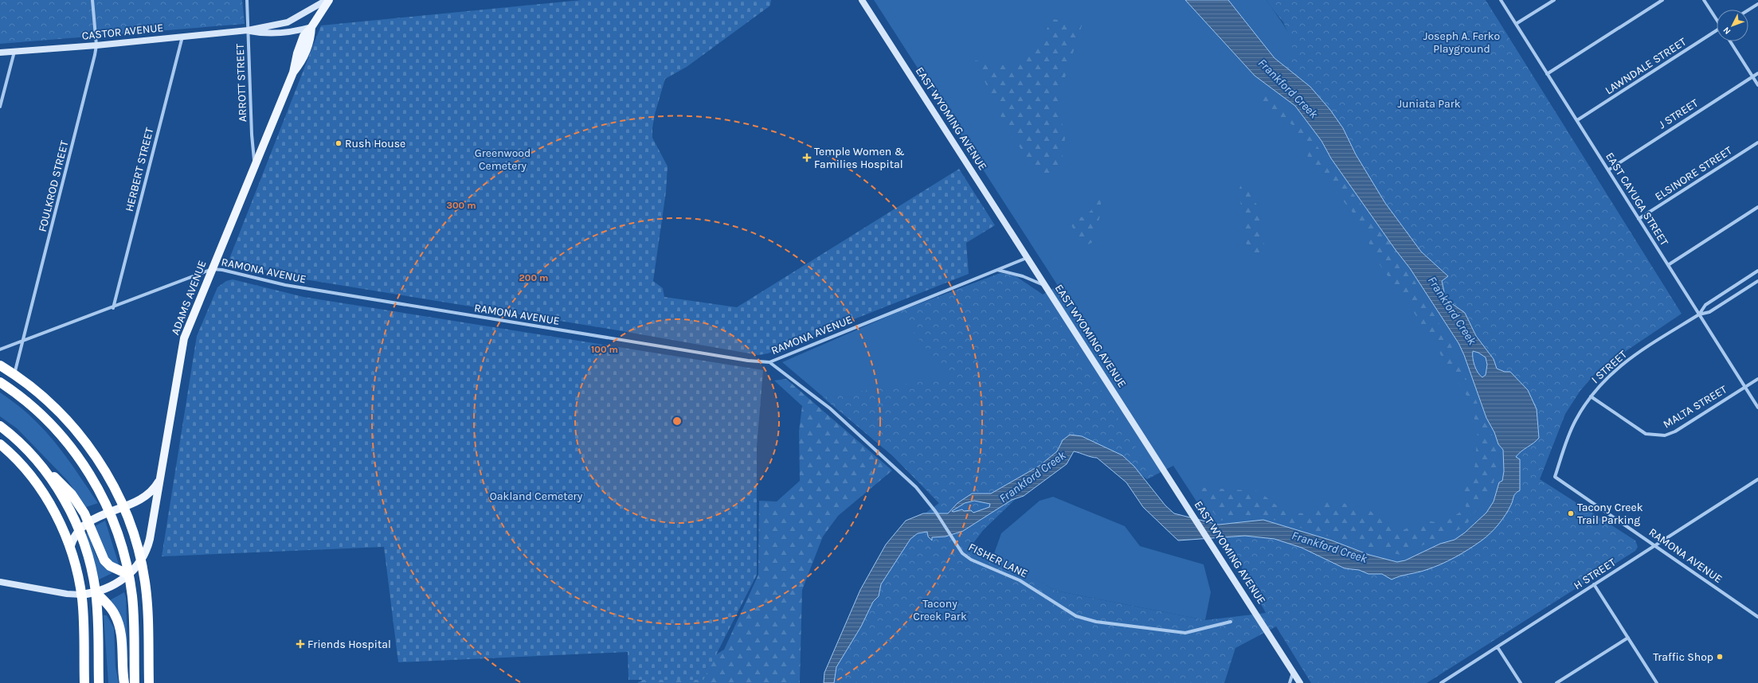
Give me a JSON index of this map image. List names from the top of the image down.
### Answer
{
  "streets": {
    "main road": ["ADAMS AVENUE"],
    "street": [
      "CASTOR AVENUE",
      "LAWNDALE STREET",
      "ARROTT STREET",
      "J STREET",
      "EAST WYOMING AVENUE",
      "HERBERT STREET",
      "ELSINORE STREET",
      "FOULKROD STREET",
      "EAST CAYUGA STREET",
      "RAMONA AVENUE",
      "I STREET",
      "MALTA STREET",
      "FISHER LANE",
      "H STREET"
    ]
  },
  "crossings": [
    ["CASTOR AVENUE", "ARROTT STREET"],
    ["CASTOR AVENUE", "HERBERT STREET"],
    ["CASTOR AVENUE", "FOULKROD STREET"],
    ["CASTOR AVENUE", "ADAMS AVENUE"],
    ["LAWNDALE STREET", "EAST CAYUGA STREET"],
    ["ARROTT STREET", "ADAMS AVENUE"],
    ["J STREET", "EAST CAYUGA STREET"],
    ["EAST WYOMING AVENUE", "RAMONA AVENUE"],
    ["HERBERT STREET", "RAMONA AVENUE"],
    ["ELSINORE STREET", "EAST CAYUGA STREET"],
    ["FOULKROD STREET", "RAMONA AVENUE"],
    ["EAST CAYUGA STREET", "I STREET"],
    ["EAST CAYUGA STREET", "MALTA STREET"],
    ["RAMONA AVENUE", "ADAMS AVENUE"],
    ["RAMONA AVENUE", "I STREET"],
    ["RAMONA AVENUE", "FISHER LANE"],
    ["RAMONA AVENUE", "H STREET"],
    ["I STREET", "MALTA STREET"]
  ],
  "water": ["Frankford Creek"],
  "parks": [
    "Joseph A. Ferko Playground",
    "Juniata Park",
    "Greenwood Cemetery",
    "Oakland Cemetery",
    "Tacony Creek Park"
  ],
  "places": {
    "other": ["Rush House", "Tacony Creek Trail Parking", "Traffic Shop"],
    "health": ["Temple Women & Families Hospital", "Friends Hospital"]
  },
  "north": "bottom left",
  "rings": ["300 m", "200 m", "100 m"]
}
